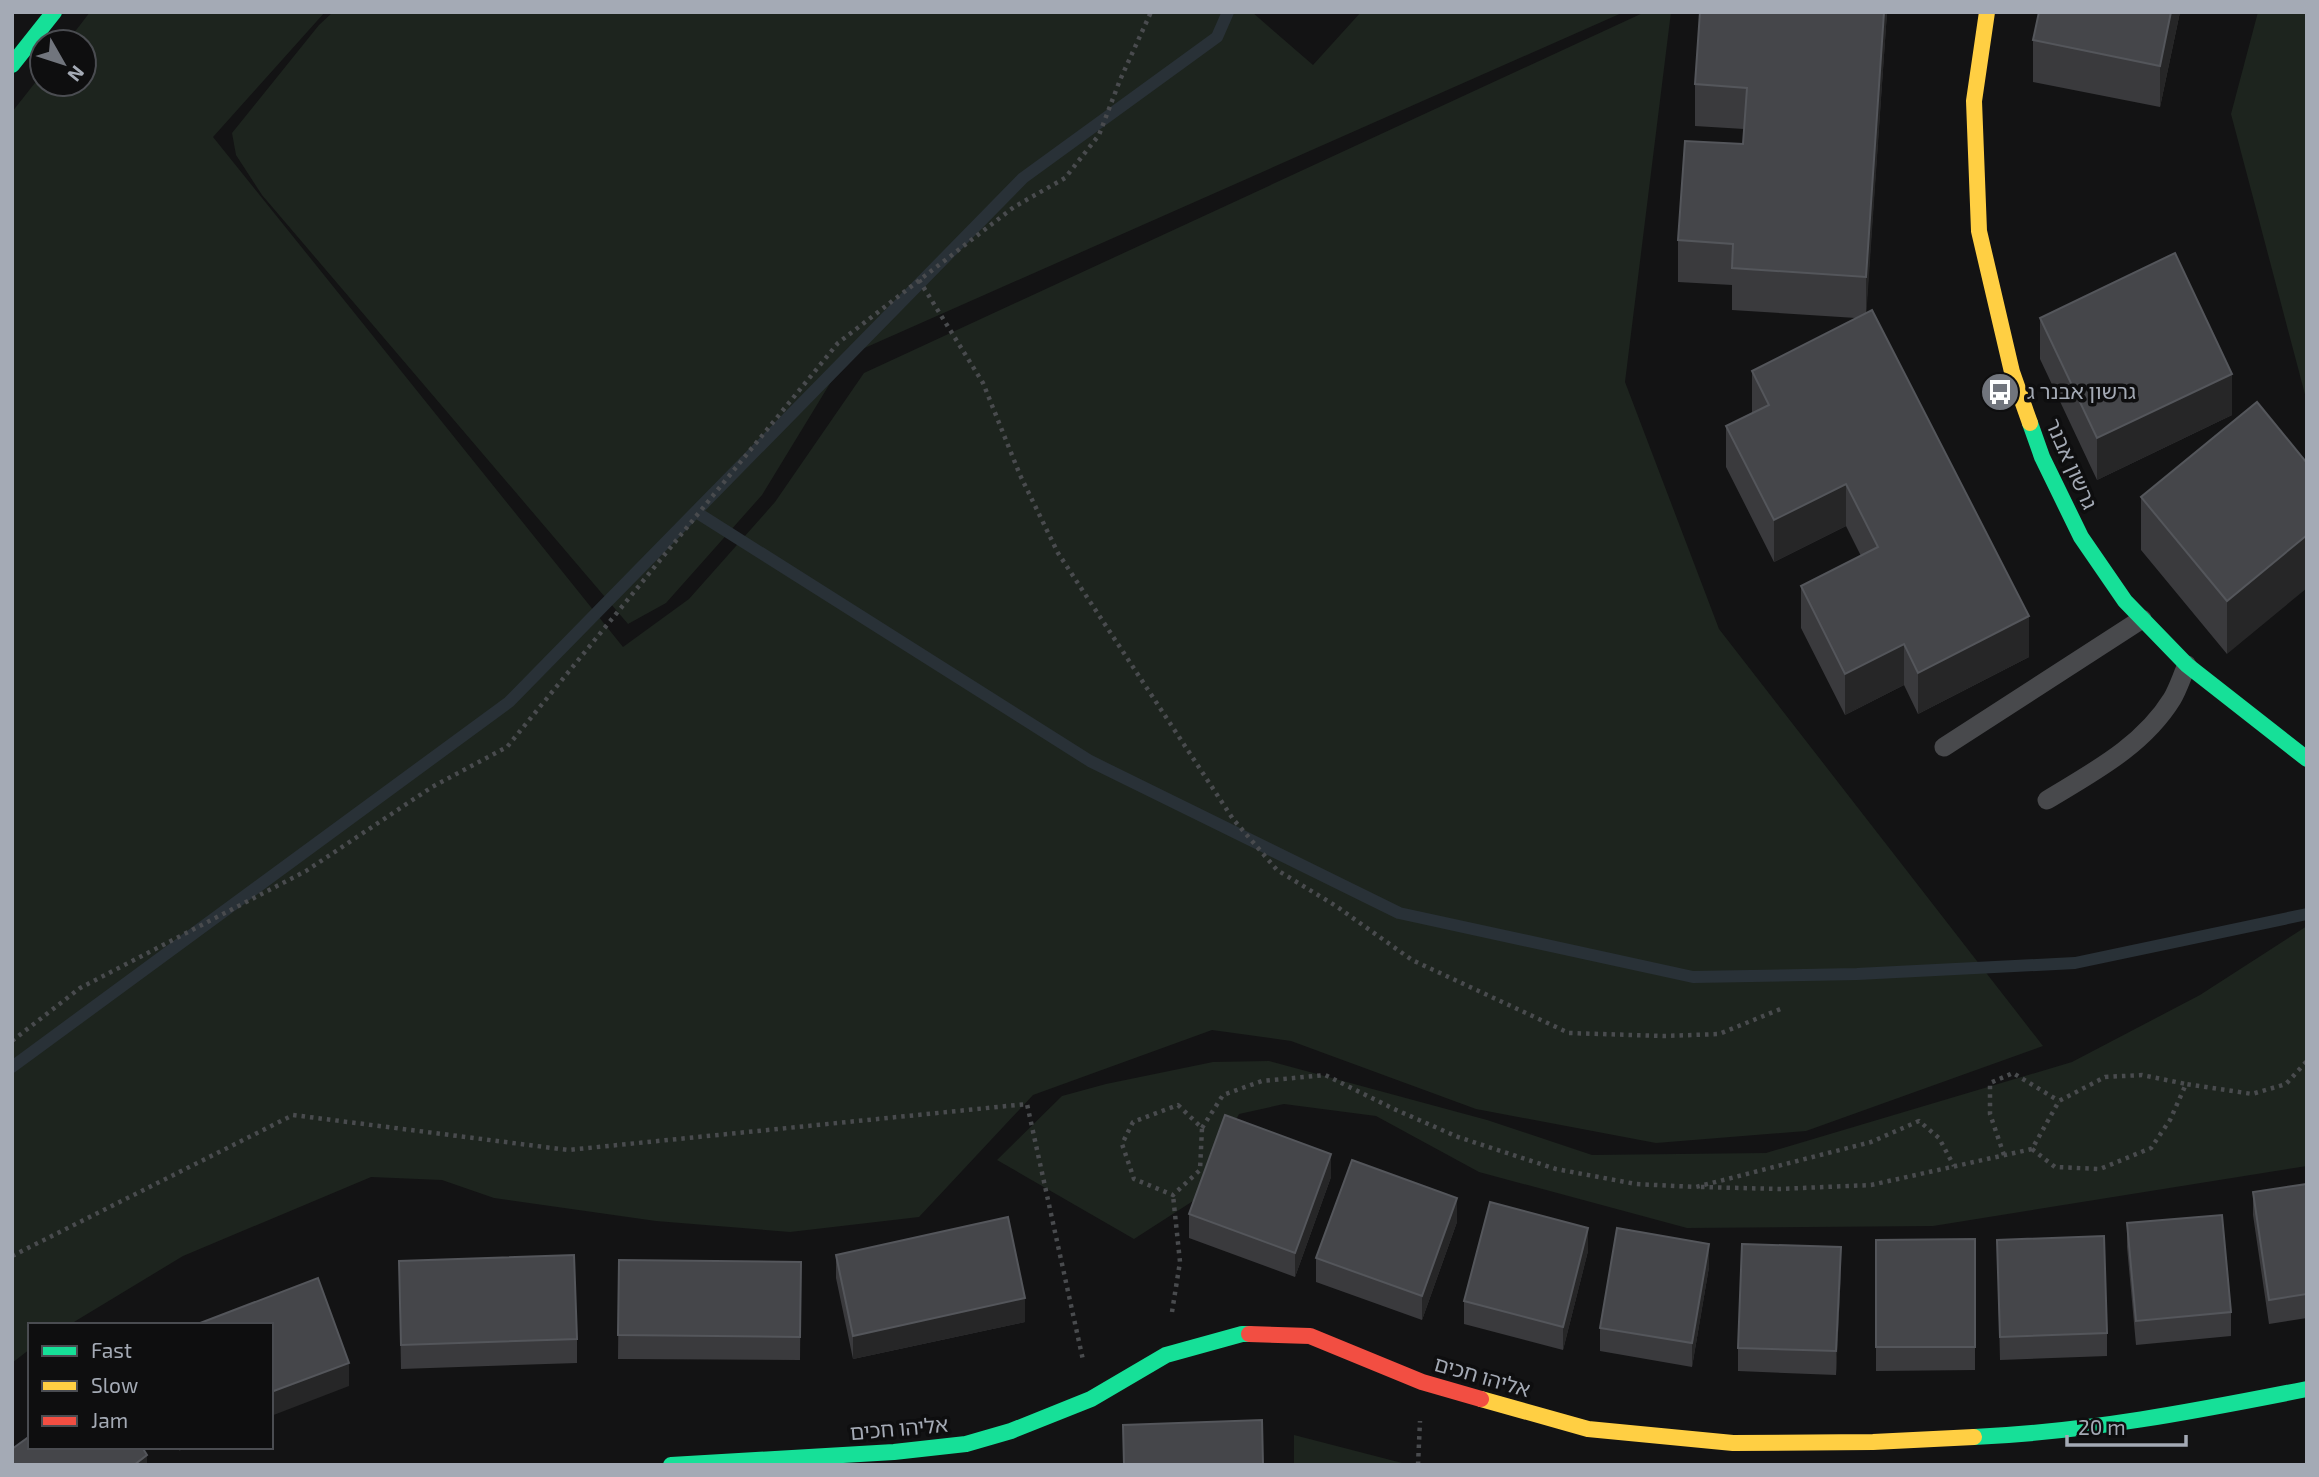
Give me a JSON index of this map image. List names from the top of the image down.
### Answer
{
  "streets": {
    "street": ["גרשון אבנר", "אליהו חכים"]
  },
  "places": {
    "bus stop": ["גרשון אבנר ג"]
  },
  "legend": ["Fast", "Slow", "Jam"],
  "scale_bar": "20 m",
  "north": "bottom right"
}
